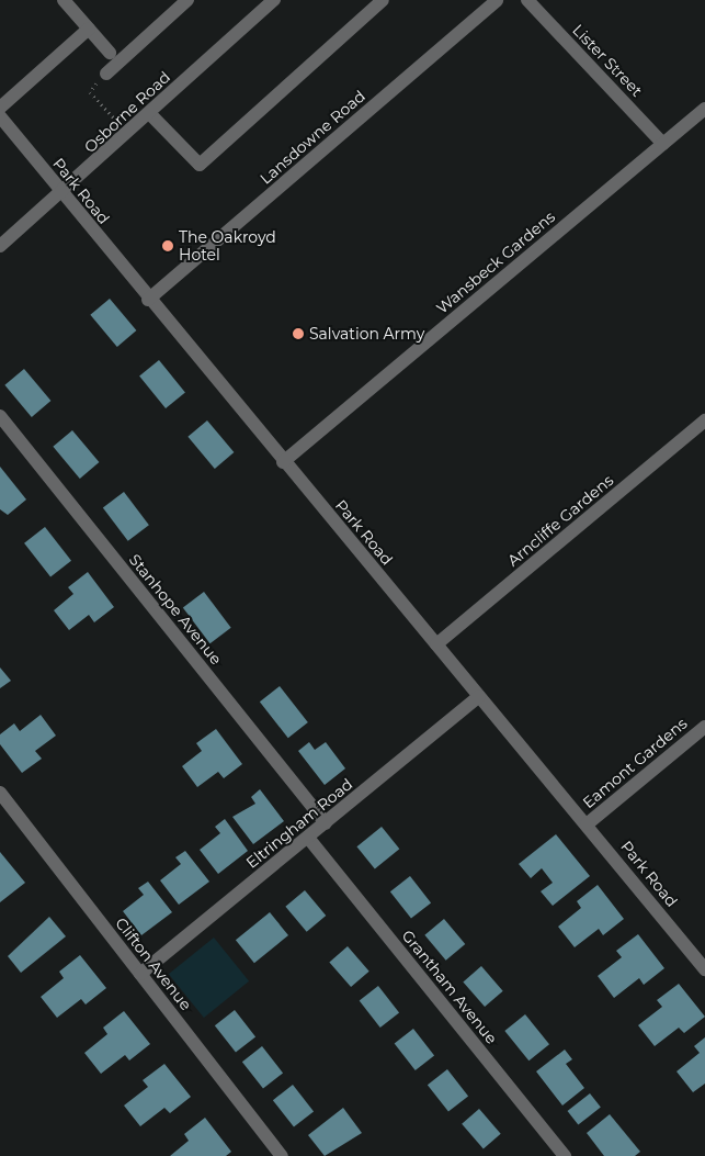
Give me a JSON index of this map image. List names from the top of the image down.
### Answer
{
  "streets": {
    "street": [
      "Lister Street",
      "Osborne Road",
      "Lansdowne Road",
      "Park Road",
      "Wansbeck Gardens",
      "Arncliffe Gardens",
      "Stanhope Avenue",
      "Eamont Gardens",
      "Eltringham Road",
      "Clifton Avenue",
      "Grantham Avenue"
    ]
  },
  "crossings": [
    ["Lister Street", "Wansbeck Gardens"],
    ["Osborne Road", "Park Road"],
    ["Lansdowne Road", "Park Road"],
    ["Park Road", "Wansbeck Gardens"],
    ["Park Road", "Arncliffe Gardens"],
    ["Park Road", "Eamont Gardens"],
    ["Park Road", "Eltringham Road"],
    ["Stanhope Avenue", "Eltringham Road"],
    ["Eltringham Road", "Clifton Avenue"],
    ["Eltringham Road", "Grantham Avenue"]
  ],
  "places": ["The Oakroyd Hotel", "Salvation Army"]
}
